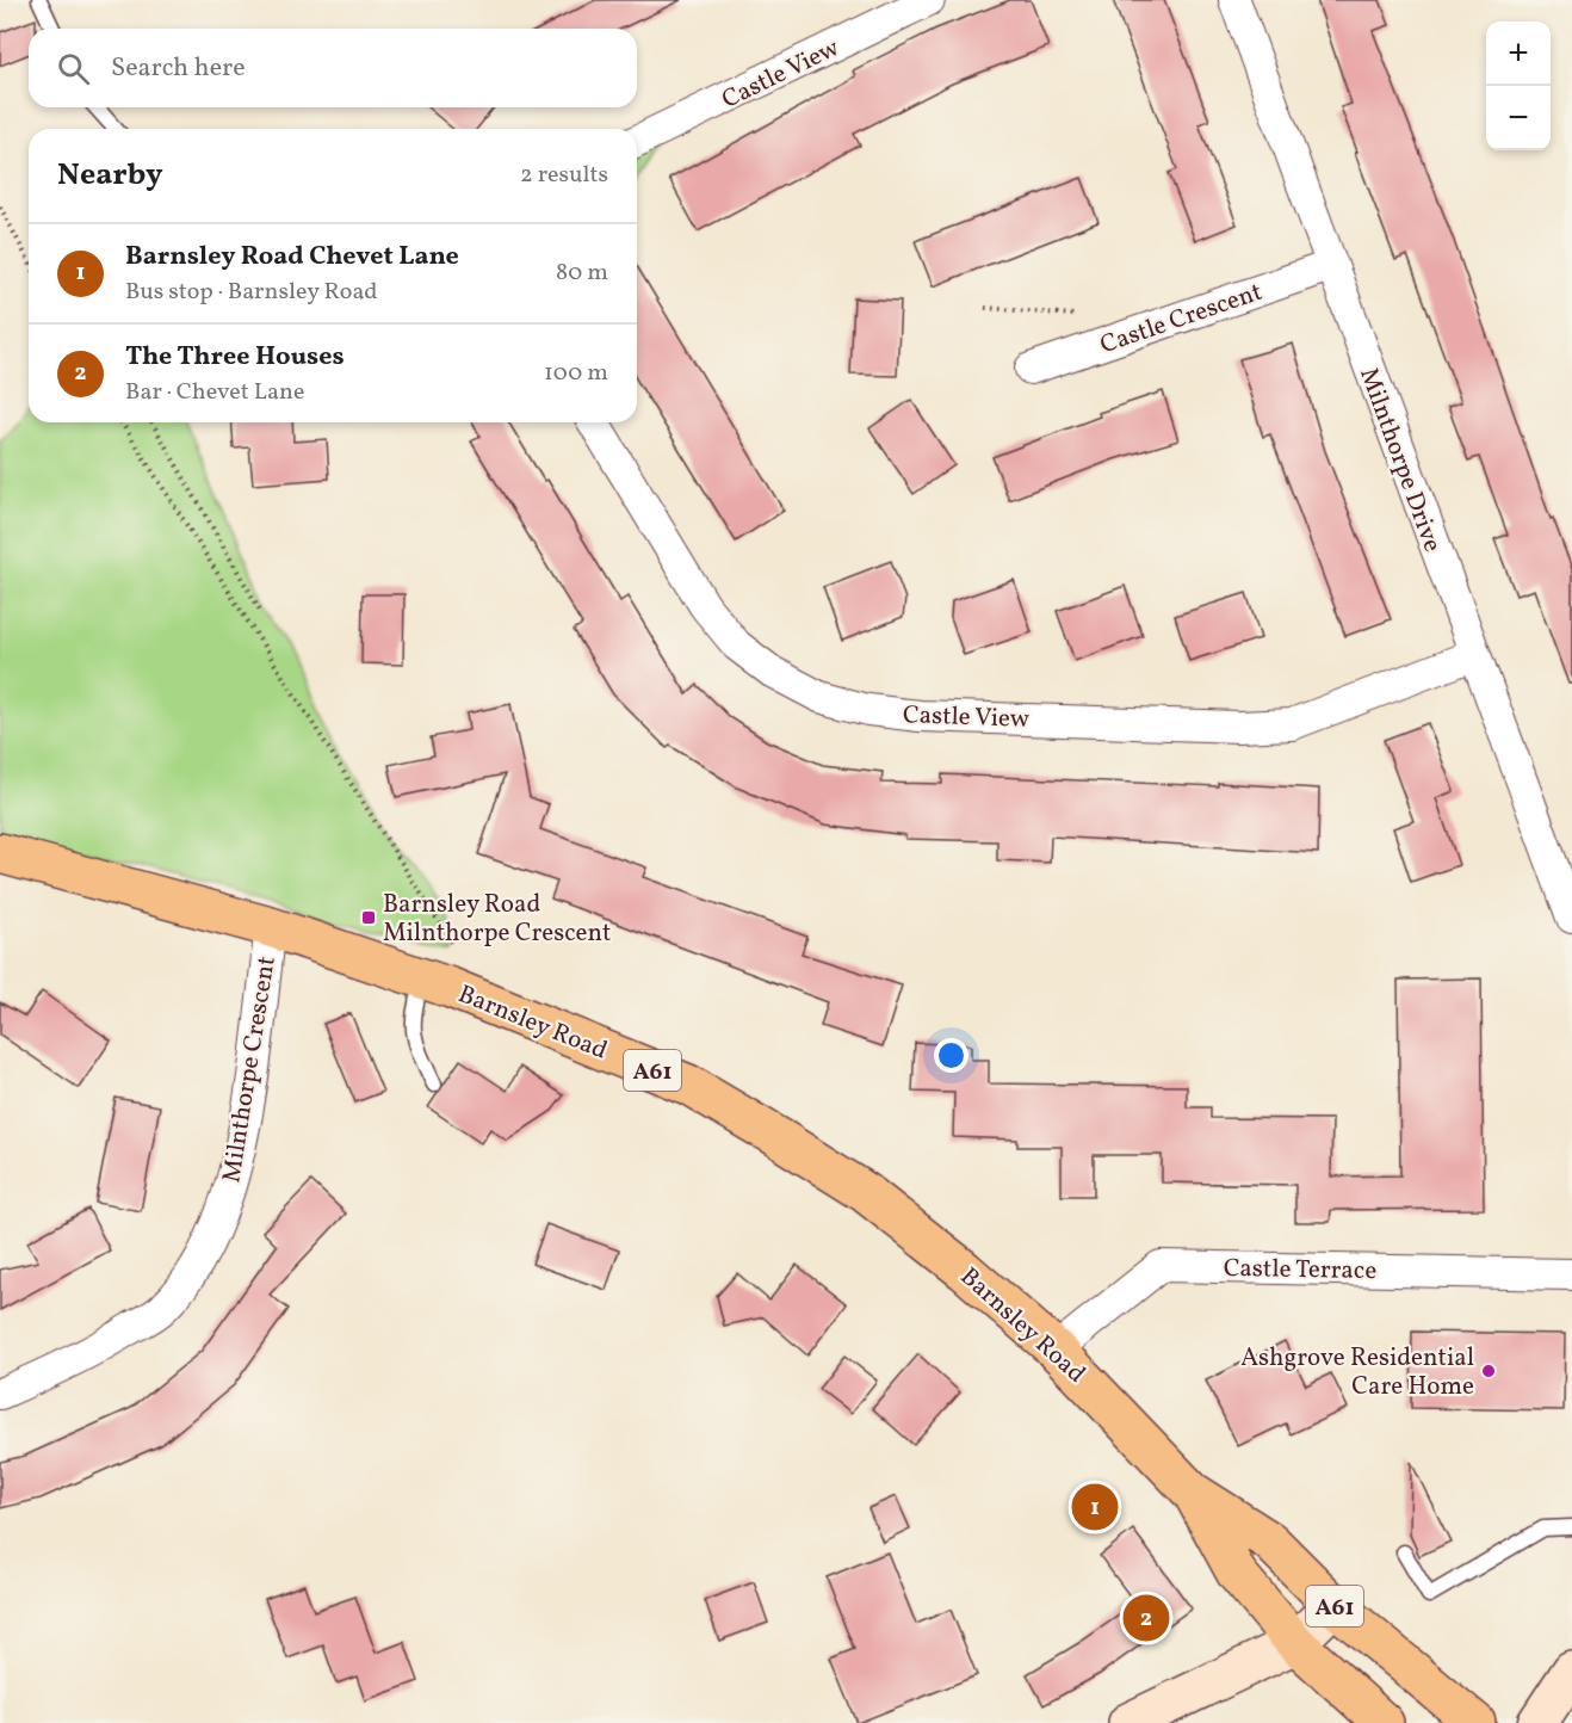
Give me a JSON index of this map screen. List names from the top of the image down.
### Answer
{
  "streets": {
    "main road": ["Barnsley Road", "A61"],
    "street": [
      "Castle View",
      "Castle Crescent",
      "Milnthorpe Drive",
      "Milnthorpe Crescent",
      "Castle Terrace"
    ]
  },
  "crossings": [
    ["Castle View", "Milnthorpe Drive"],
    ["Castle Crescent", "Milnthorpe Drive"],
    ["Barnsley Road", "Milnthorpe Crescent"],
    ["Barnsley Road", "Castle Terrace"]
  ],
  "places": {
    "transit": ["Barnsley Road Milnthorpe Crescent"],
    "other": ["Ashgrove Residential Care Home"]
  },
  "page": {
    "map_buttons": ["+", "−"],
    "search": "Search here",
    "heading": ["Nearby", "2 results"],
    "list": [
      {
        "mark": "1",
        "name": "Barnsley Road Chevet Lane",
        "note": "Bus stop · Barnsley Road",
        "value": "80 m"
      },
      {
        "mark": "2",
        "name": "The Three Houses",
        "note": "Bar · Chevet Lane",
        "value": "100 m"
      }
    ],
    "pins": ["1", "2"]
  }
}
